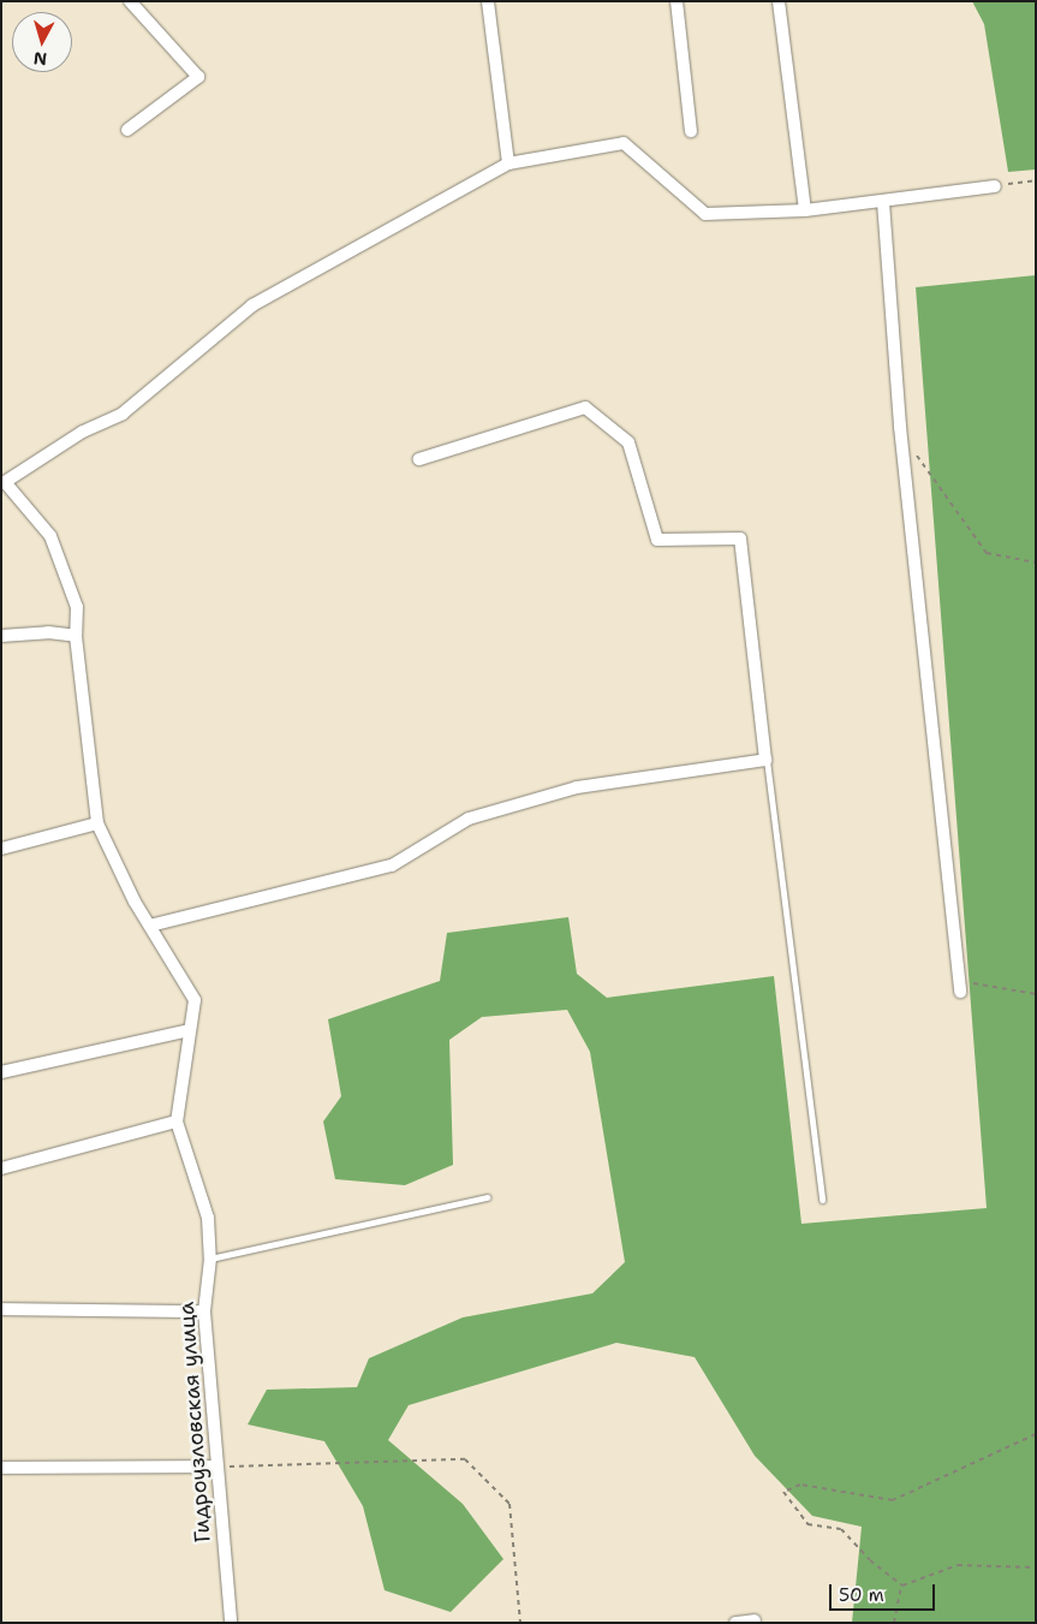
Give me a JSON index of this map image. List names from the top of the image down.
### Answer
{
  "streets": {
    "street": ["Гидроузловская улица"]
  },
  "scale_bar": "50 m",
  "north": "bottom"
}
